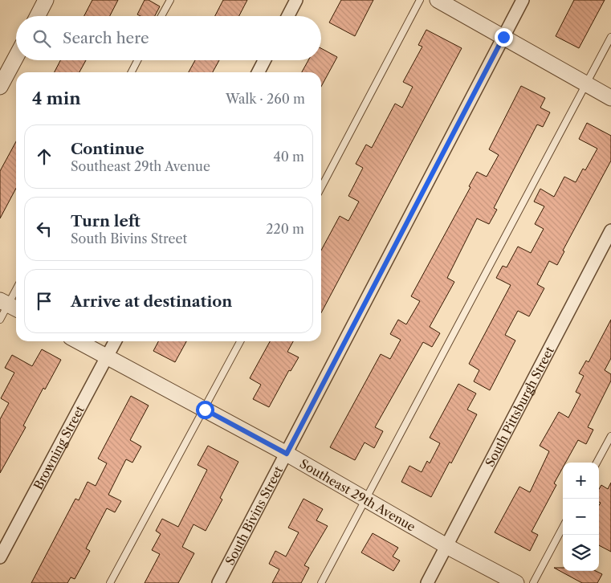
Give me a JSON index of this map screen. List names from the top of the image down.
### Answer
{
  "streets": {
    "street": [
      "South Pittsburgh Street",
      "Browning Street",
      "Southeast 29th Avenue",
      "South Bivins Street"
    ]
  },
  "crossings": [
    ["South Pittsburgh Street", "Southeast 29th Avenue"],
    ["Browning Street", "Southeast 29th Avenue"],
    ["Southeast 29th Avenue", "South Bivins Street"]
  ],
  "page": {
    "search": "Search here",
    "heading": ["4 min", "Walk · 260 m"],
    "list": [
      ["Continue", "Southeast 29th Avenue", "40 m"],
      ["Turn left", "South Bivins Street", "220 m"],
      "Arrive at destination"
    ],
    "map_buttons": ["+", "−"]
  }
}
